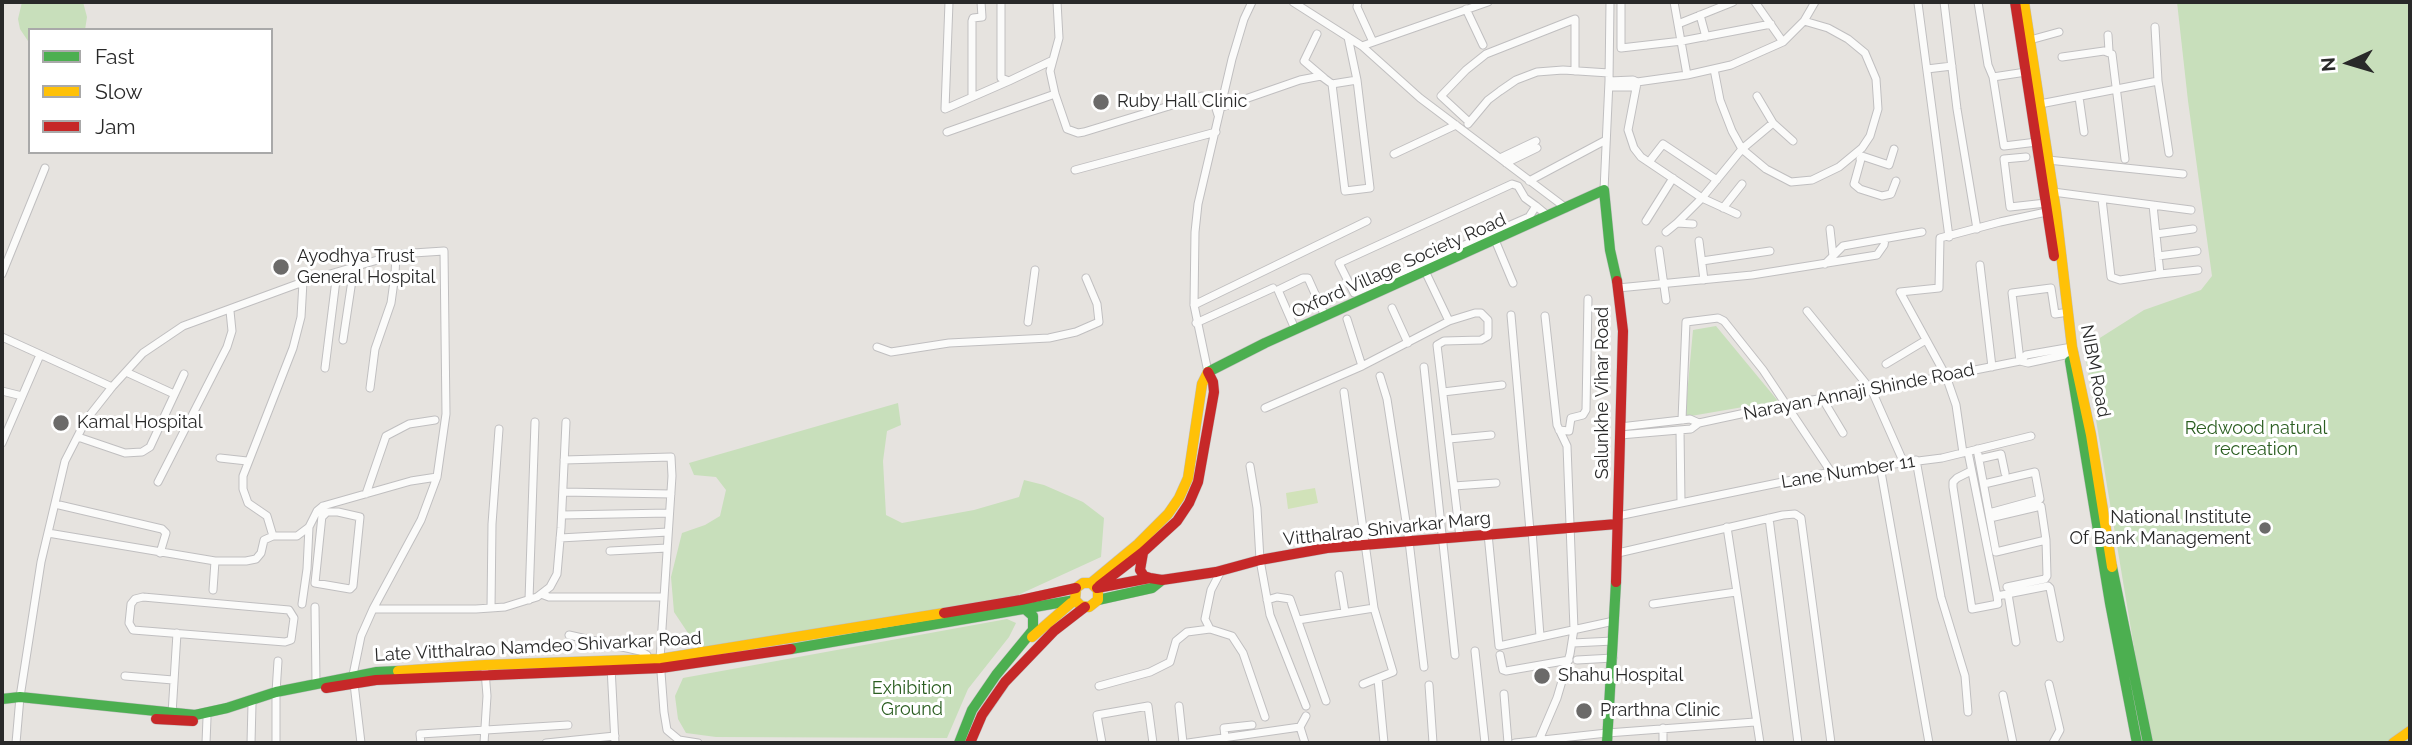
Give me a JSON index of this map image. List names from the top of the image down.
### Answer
{
  "streets": {
    "street": [
      "Oxford Village Society Road",
      "NIBM Road",
      "Narayan Annaji Shinde Road",
      "Salunkhe Vihar Road",
      "Lane Number 11",
      "Vitthalrao Shivarkar Marg",
      "Late Vitthalrao Namdeo Shivarkar Road"
    ]
  },
  "crossings": [
    ["Oxford Village Society Road", "Salunkhe Vihar Road"],
    ["NIBM Road", "Narayan Annaji Shinde Road"],
    ["Narayan Annaji Shinde Road", "Salunkhe Vihar Road"],
    ["Salunkhe Vihar Road", "Lane Number 11"],
    ["Salunkhe Vihar Road", "Vitthalrao Shivarkar Marg"],
    ["Lane Number 11", "Vitthalrao Shivarkar Marg"]
  ],
  "parks": ["Redwood natural recreation", "Exhibition Ground"],
  "places": [
    "Ruby Hall Clinic",
    "Ayodhya Trust General Hospital",
    "Kamal Hospital",
    "National Institute Of Bank Management",
    "Shahu Hospital",
    "Prarthna Clinic"
  ],
  "legend": ["Fast", "Slow", "Jam"],
  "north": "left"
}
